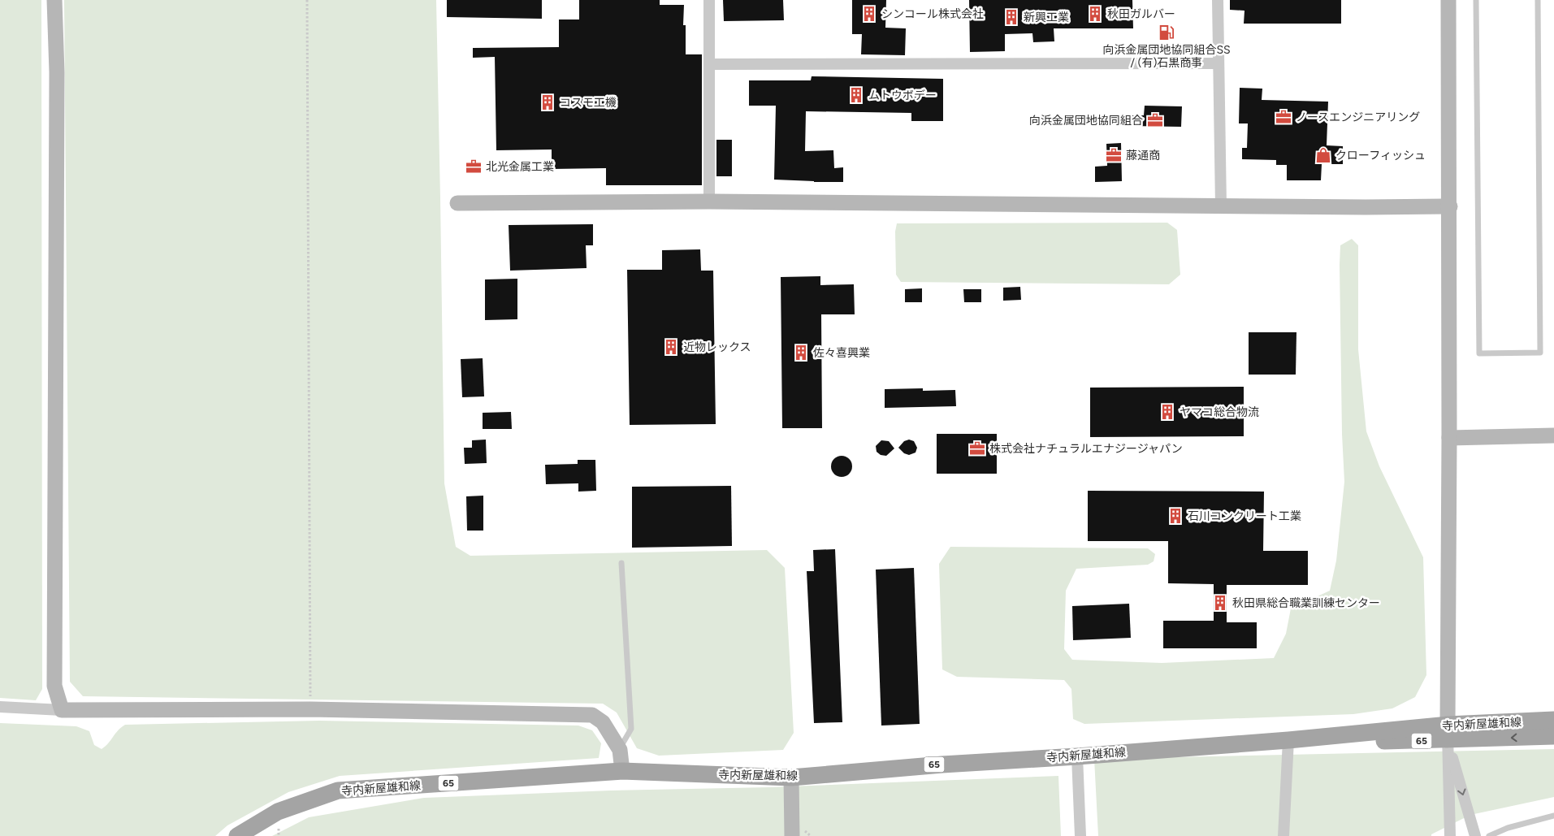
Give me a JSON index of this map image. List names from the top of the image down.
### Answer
{
  "streets": {
    "main road": ["寺内新屋雄和線", "65"]
  },
  "places": {
    "building": [
      "シンコール株式会社",
      "秋田ガルバー",
      "新興工業",
      "ムトウボデー",
      "コスモ工機",
      "近物レックス",
      "佐々喜興業",
      "ヤマコ総合物流",
      "石川コンクリート工業",
      "秋田県総合職業訓練センター"
    ],
    "fuel station": ["向浜金属団地協同組合SS / (有)石黒商事"],
    "office": [
      "ノースエンジニアリング",
      "向浜金属団地協同組合",
      "藤通商",
      "北光金属工業",
      "株式会社ナチュラルエナジージャパン"
    ],
    "shop": ["クローフィッシュ"]
  }
}
